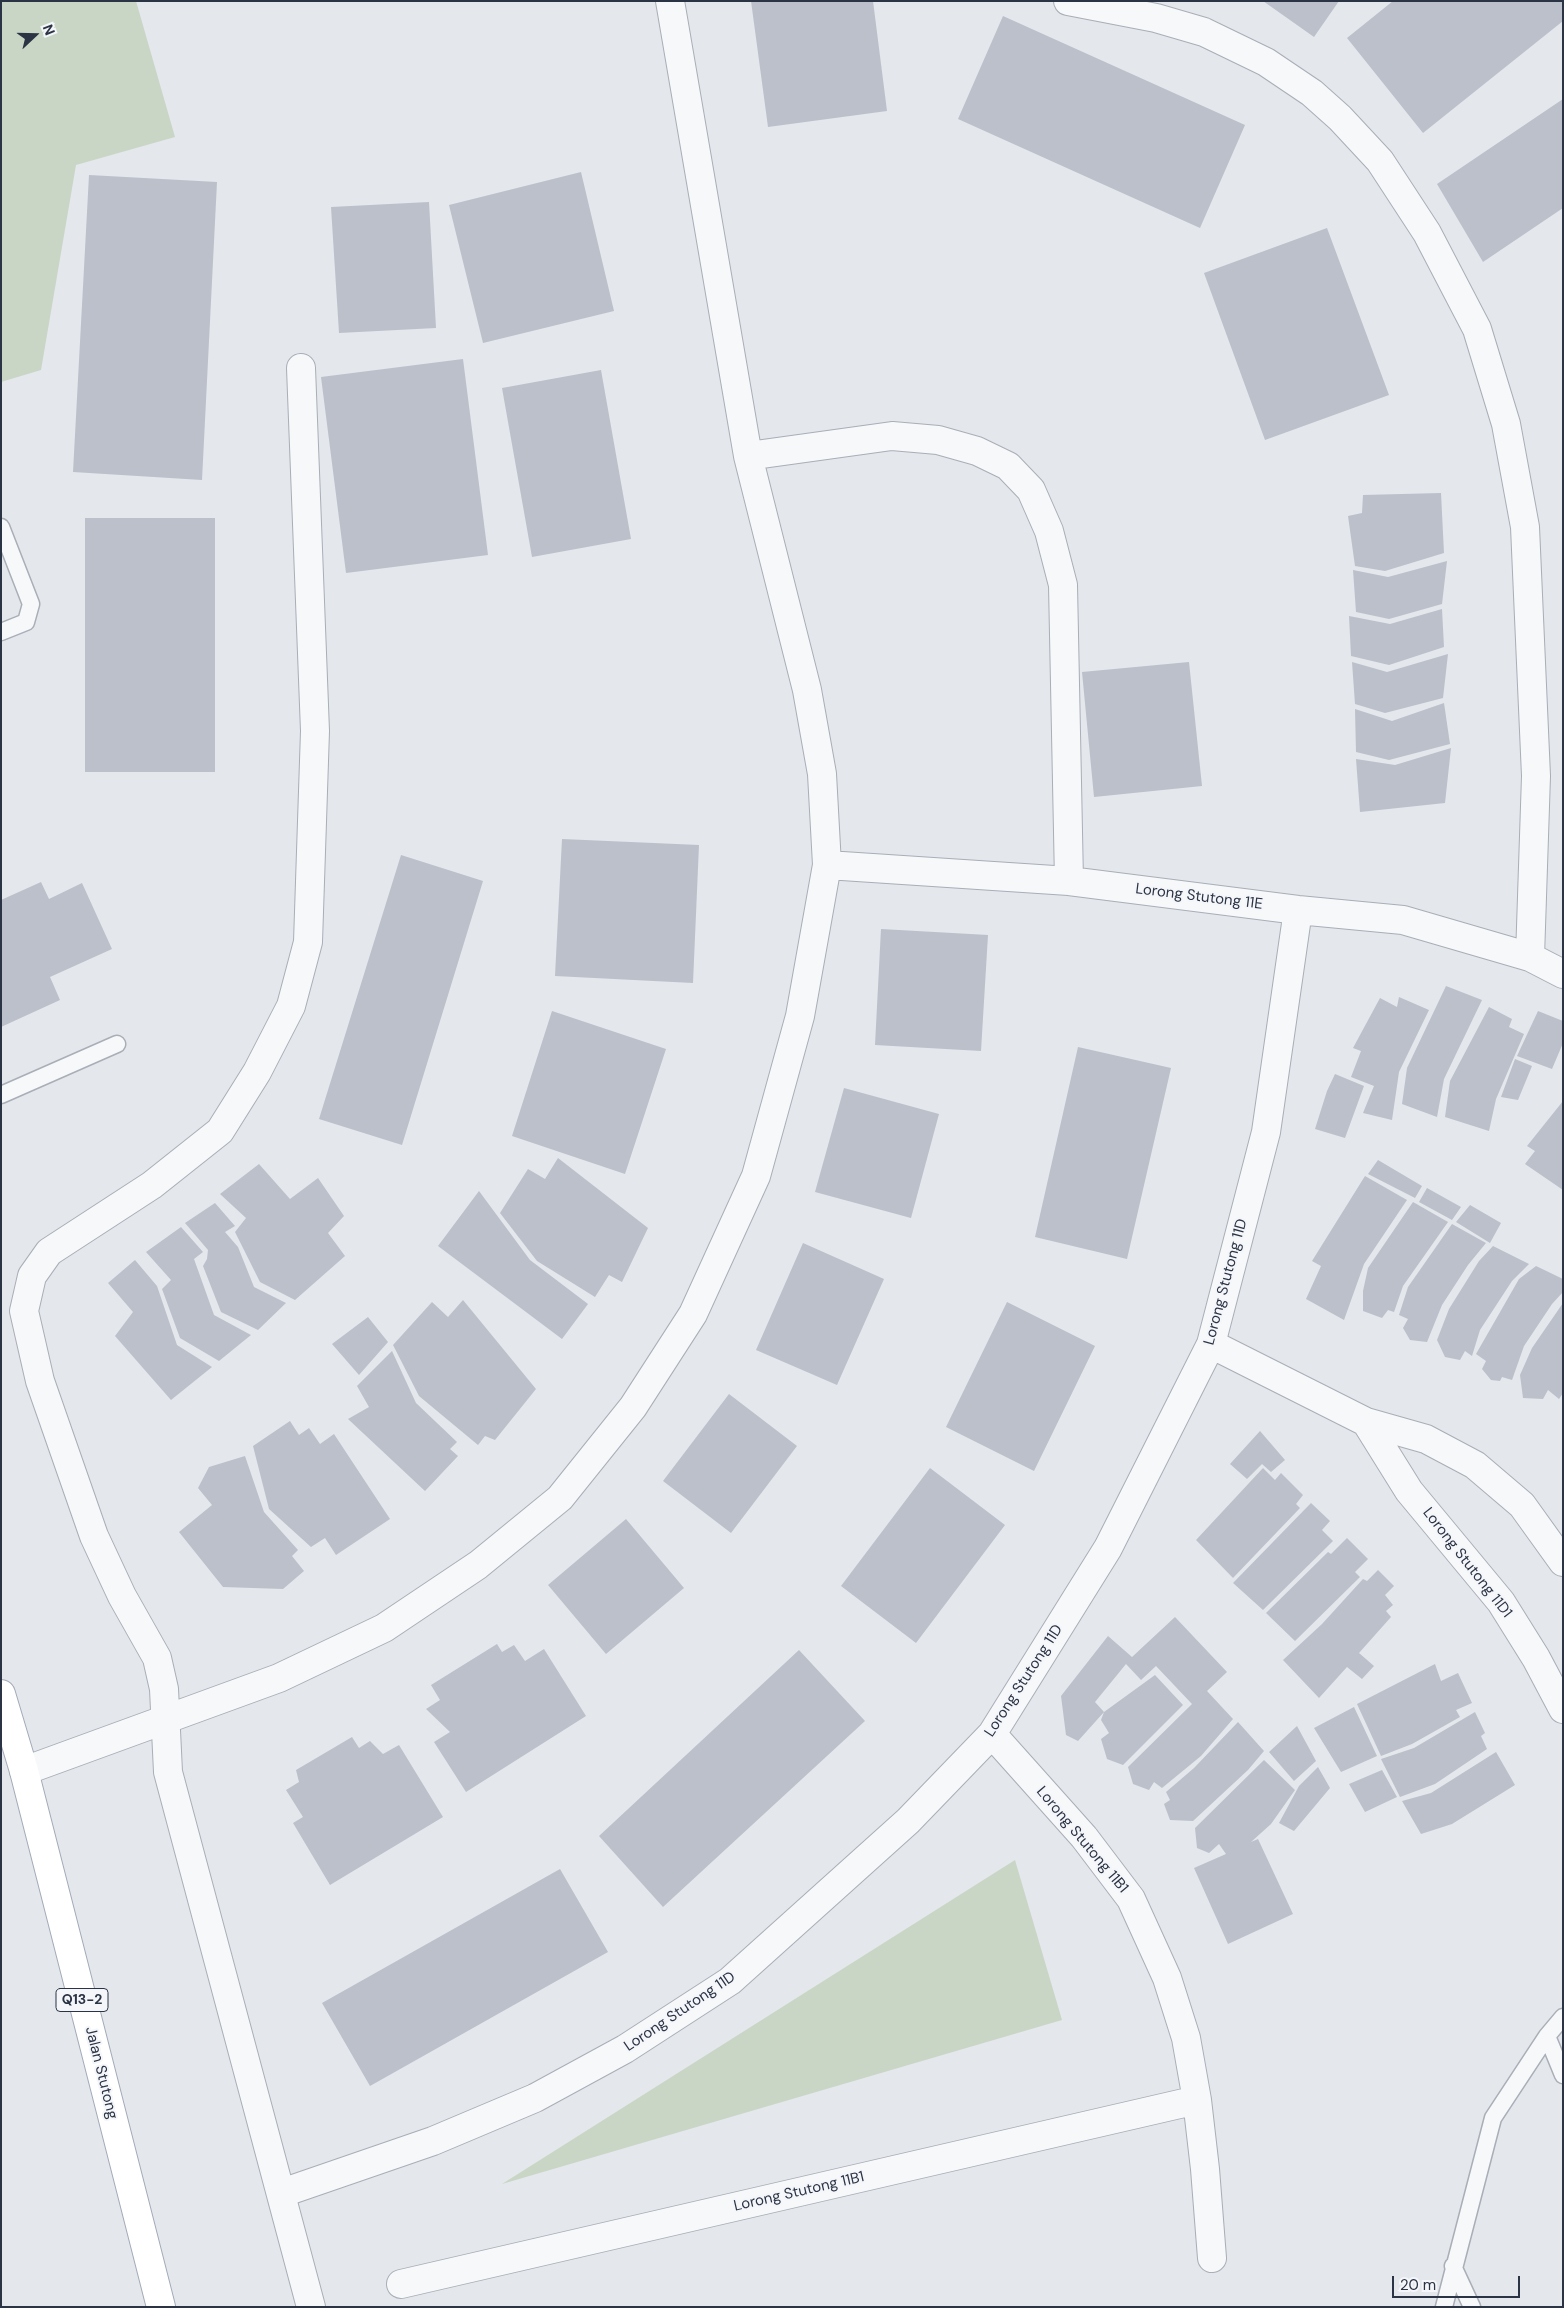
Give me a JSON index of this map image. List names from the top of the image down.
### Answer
{
  "streets": {
    "main road": ["Q13-2", "Jalan Stutong"],
    "street": [
      "Lorong Stutong 11E",
      "Lorong Stutong 11D",
      "Lorong Stutong 11D1",
      "Lorong Stutong 11B1"
    ]
  },
  "crossings": [
    ["Lorong Stutong 11E", "Lorong Stutong 11D"],
    ["Lorong Stutong 11D", "Lorong Stutong 11B1"]
  ],
  "scale_bar": "20 m",
  "north": "right"
}
